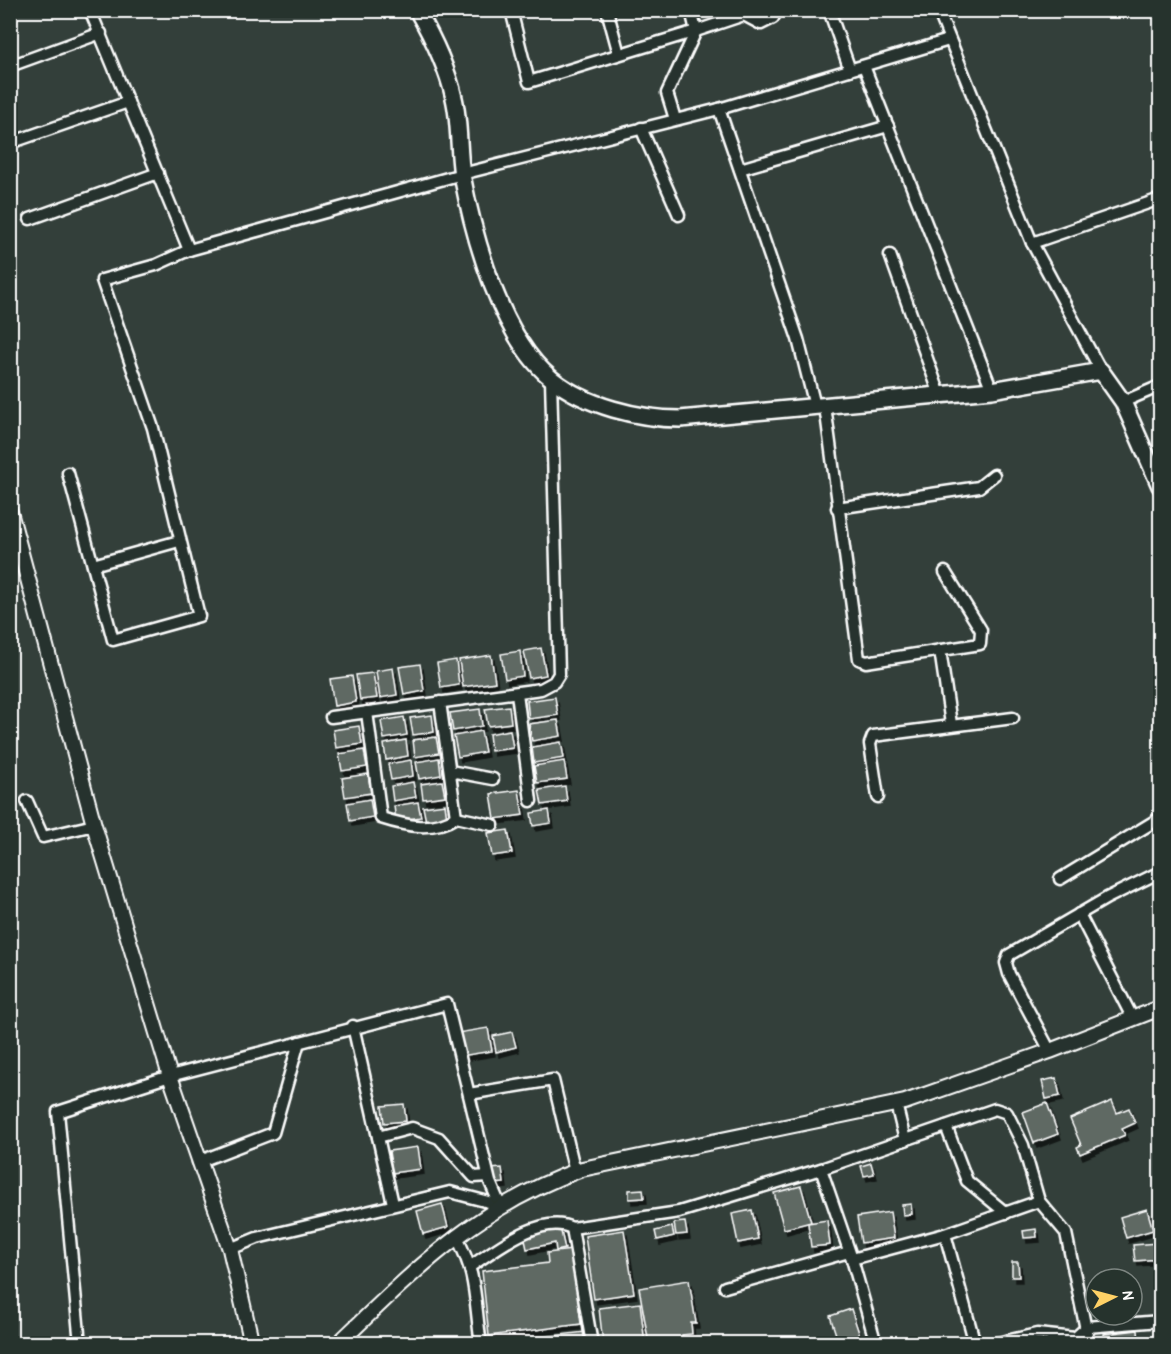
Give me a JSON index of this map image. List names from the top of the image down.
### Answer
{
  "north": "right"
}
